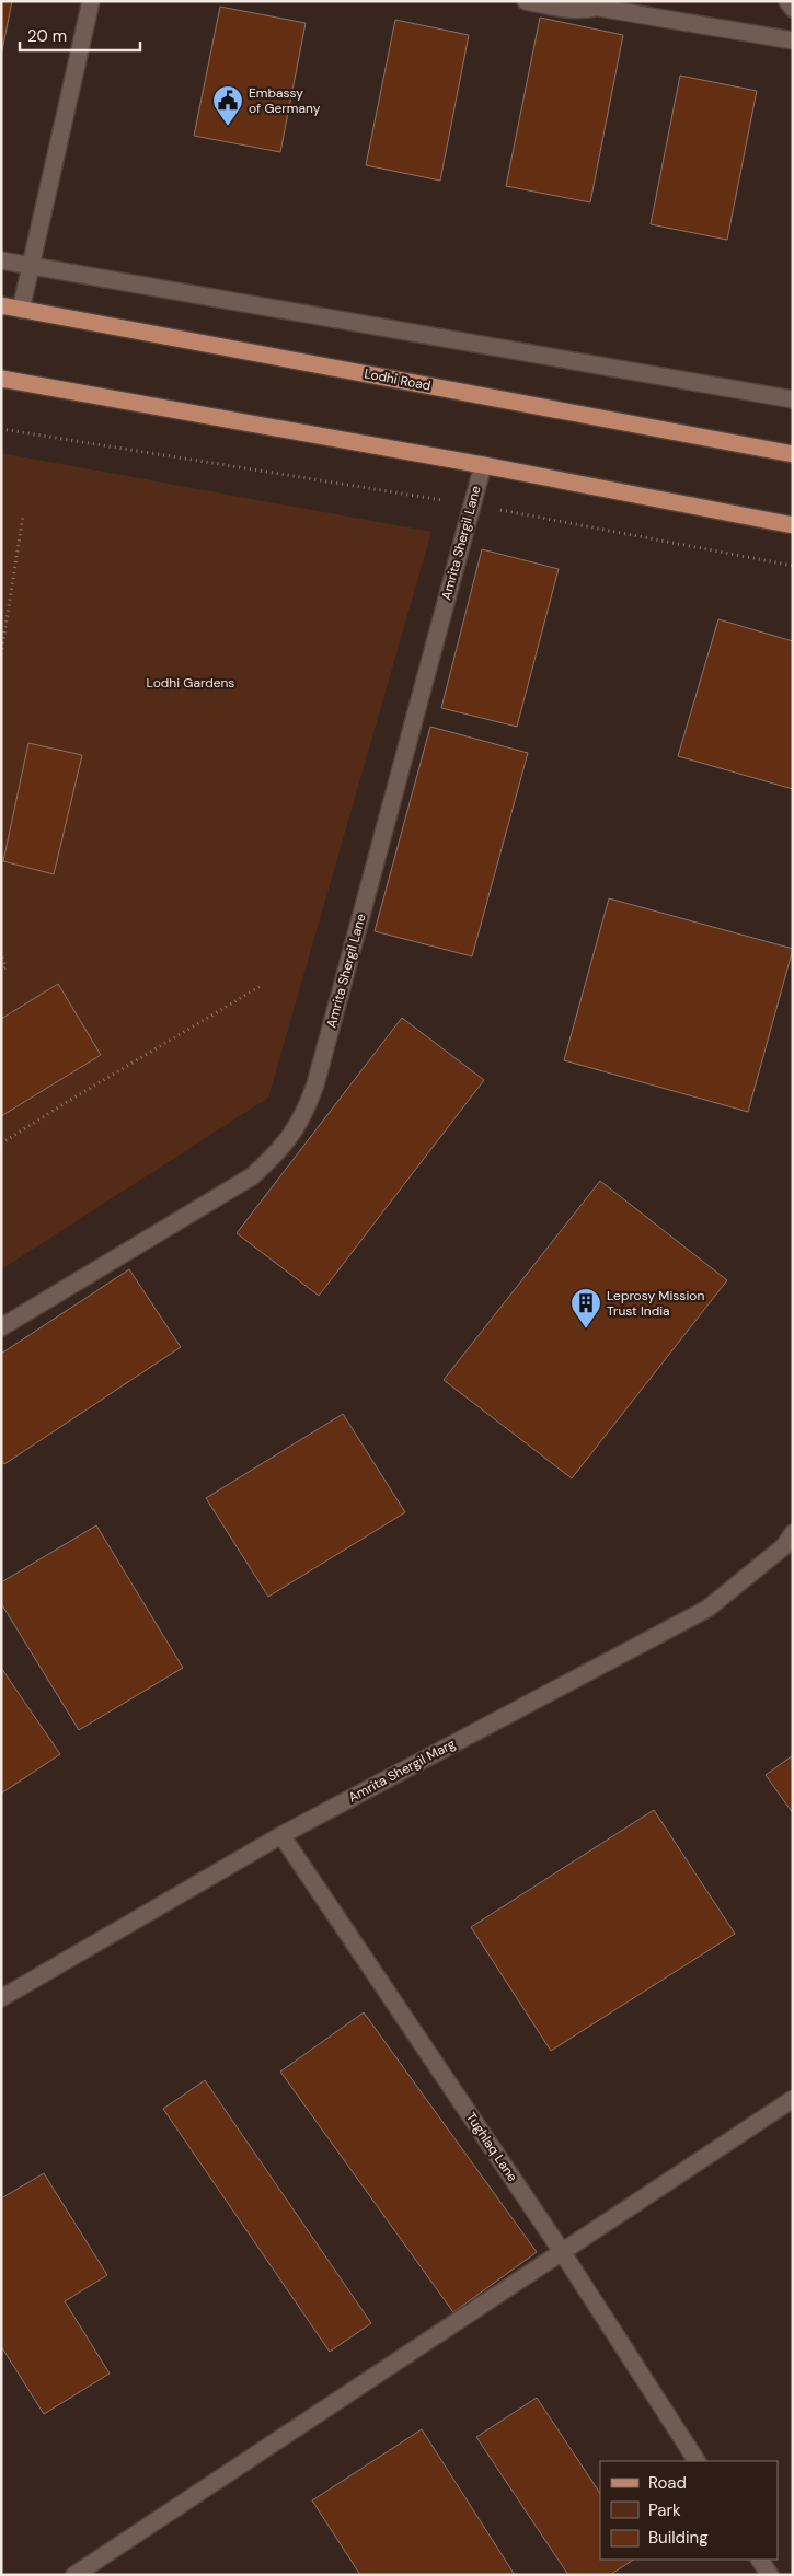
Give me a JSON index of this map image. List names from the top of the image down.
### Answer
{
  "streets": {
    "main road": ["Lodhi Road"],
    "street": ["Amrita Shergil Lane", "Amrita Shergil Marg", "Tughlaq Lane"]
  },
  "crossings": [
    ["Amrita Shergil Marg", "Tughlaq Lane"]
  ],
  "parks": ["Lodhi Gardens"],
  "places": {
    "public building": ["Embassy of Germany"],
    "building": ["Leprosy Mission Trust India"]
  },
  "legend": ["Road", "Park", "Building"],
  "scale_bar": "20 m"
}
